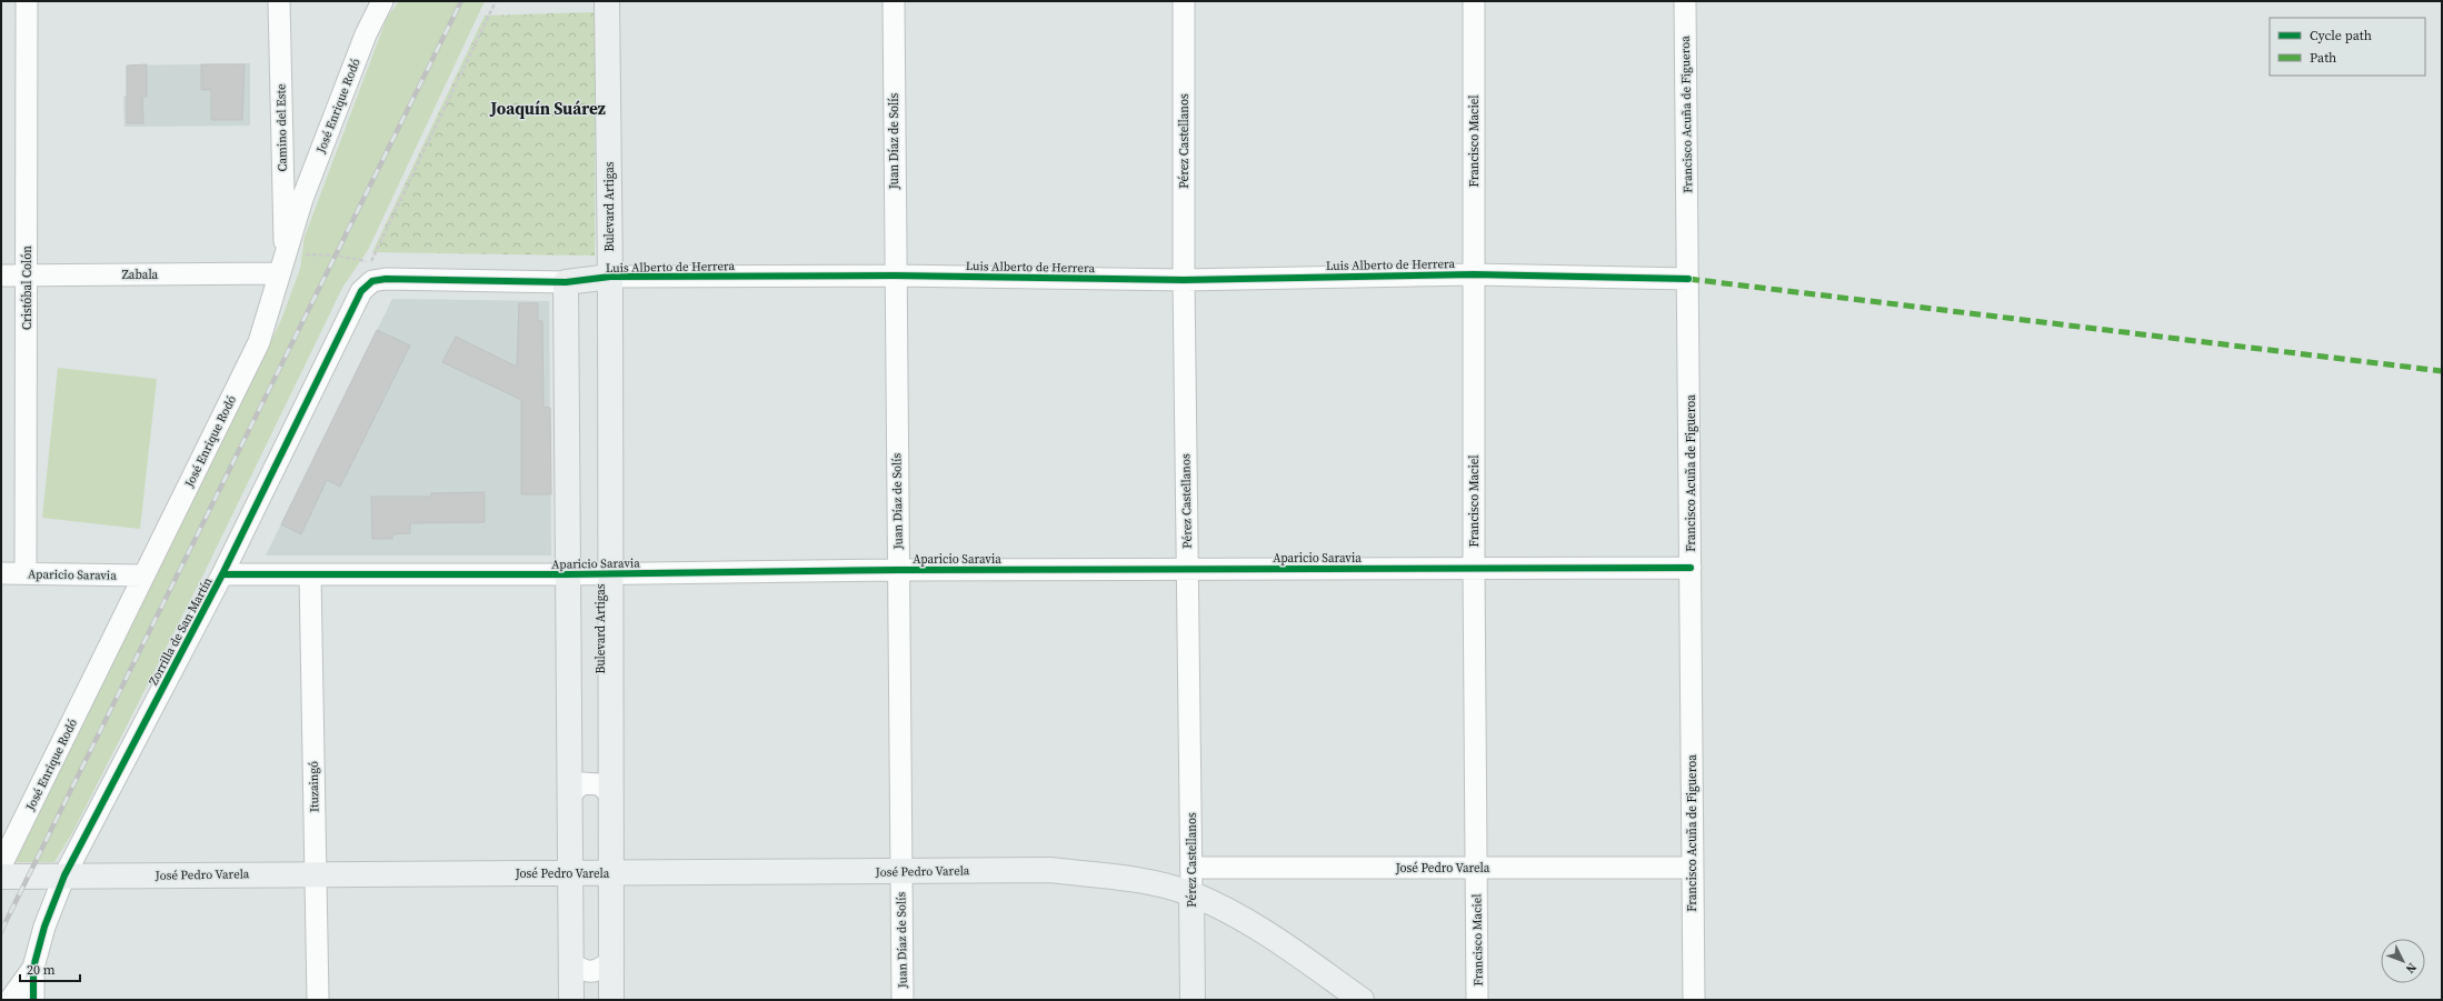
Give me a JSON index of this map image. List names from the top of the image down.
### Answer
{
  "streets": {
    "street": [
      "José Enrique Rodó",
      "Francisco Acuña de Figueroa",
      "Camino del Este",
      "Juan Díaz de Solís",
      "Pérez Castellanos",
      "Francisco Maciel",
      "Bulevard Artigas",
      "Luis Alberto de Herrera",
      "Zabala",
      "Cristóbal Colón",
      "Aparicio Saravia",
      "Zorrilla de San Martín",
      "Ituzaingó",
      "José Pedro Varela"
    ]
  },
  "crossings": [
    ["José Enrique Rodó", "Camino del Este"],
    ["José Enrique Rodó", "Zabala"],
    ["José Enrique Rodó", "Aparicio Saravia"],
    ["Francisco Acuña de Figueroa", "Luis Alberto de Herrera"],
    ["Francisco Acuña de Figueroa", "Aparicio Saravia"],
    ["Francisco Acuña de Figueroa", "José Pedro Varela"],
    ["Camino del Este", "Zabala"],
    ["Juan Díaz de Solís", "Luis Alberto de Herrera"],
    ["Juan Díaz de Solís", "Aparicio Saravia"],
    ["Juan Díaz de Solís", "José Pedro Varela"],
    ["Pérez Castellanos", "Luis Alberto de Herrera"],
    ["Pérez Castellanos", "Aparicio Saravia"],
    ["Pérez Castellanos", "José Pedro Varela"],
    ["Francisco Maciel", "Luis Alberto de Herrera"],
    ["Francisco Maciel", "Aparicio Saravia"],
    ["Francisco Maciel", "José Pedro Varela"],
    ["Bulevard Artigas", "Luis Alberto de Herrera"],
    ["Bulevard Artigas", "Aparicio Saravia"],
    ["Bulevard Artigas", "José Pedro Varela"],
    ["Luis Alberto de Herrera", "Zorrilla de San Martín"],
    ["Zabala", "Cristóbal Colón"],
    ["Cristóbal Colón", "Aparicio Saravia"],
    ["Aparicio Saravia", "Zorrilla de San Martín"],
    ["Aparicio Saravia", "Ituzaingó"],
    ["Zorrilla de San Martín", "José Pedro Varela"],
    ["Ituzaingó", "José Pedro Varela"]
  ],
  "districts": ["Joaquín Suárez"],
  "legend": ["Cycle path", "Path"],
  "scale_bar": "20 m",
  "north": "bottom right"
}
